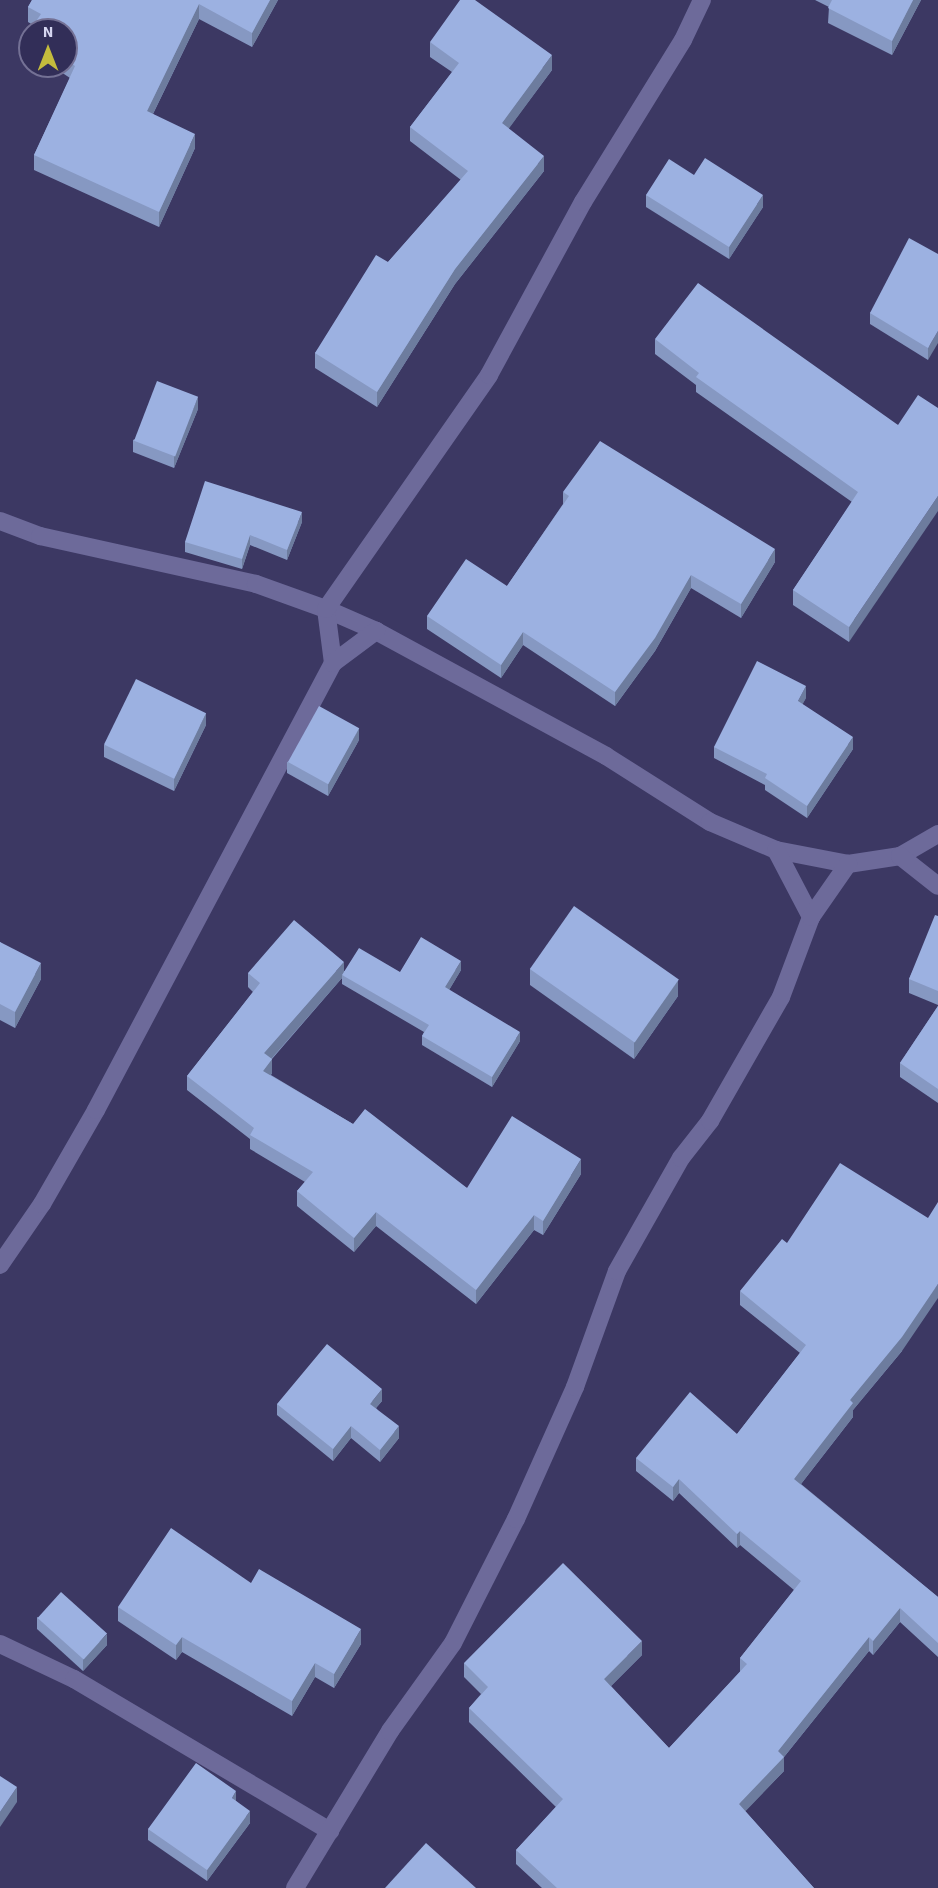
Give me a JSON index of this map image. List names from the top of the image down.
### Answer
{
  "north": "top"
}
